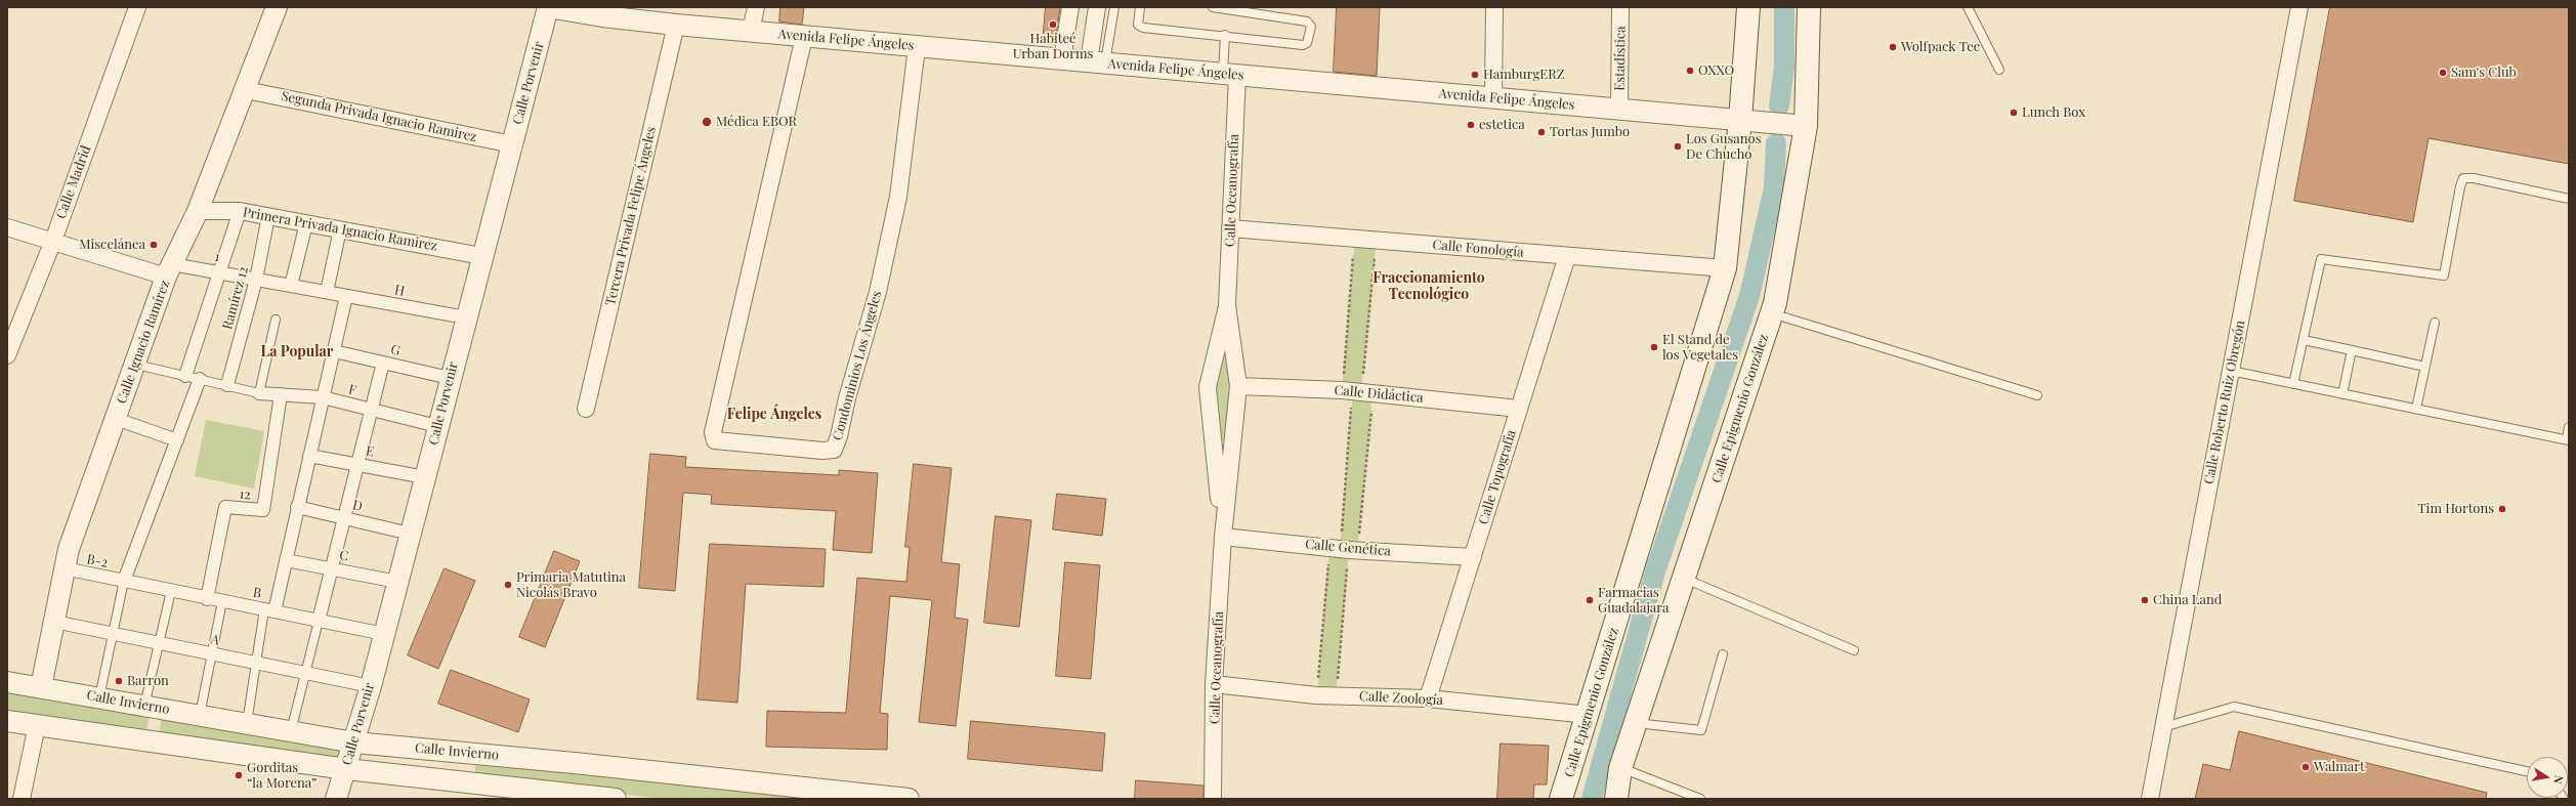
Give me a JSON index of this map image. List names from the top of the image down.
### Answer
{
  "streets": {
    "main road": ["Calle Epigmenio González"],
    "street": [
      "Avenida Felipe Ángeles",
      "Estadística",
      "Calle Porvenir",
      "Segunda Privada Ignacio Ramirez",
      "Calle Madrid",
      "Calle Oceanografía",
      "Tercera Privada Felipe Ángeles",
      "Primera Privada Ignacio Ramirez",
      "Calle Fonología",
      "1",
      "H",
      "Ramírez 12",
      "Calle Ignacio Ramírez",
      "G",
      "Condominios Los Ángeles",
      "F",
      "Calle Didáctica",
      "Calle Roberto Ruiz Obregón",
      "E",
      "Calle Topografía",
      "12",
      "D",
      "Calle Genética",
      "C",
      "B-2",
      "B",
      "A",
      "Calle Zoología",
      "Calle Invierno"
    ]
  },
  "crossings": [
    ["Avenida Felipe Ángeles", "Estadística"],
    ["Avenida Felipe Ángeles", "Calle Porvenir"],
    ["Avenida Felipe Ángeles", "Calle Oceanografía"],
    ["Avenida Felipe Ángeles", "Tercera Privada Felipe Ángeles"],
    ["Avenida Felipe Ángeles", "Condominios Los Ángeles"],
    ["Avenida Felipe Ángeles", "Calle Epigmenio González"],
    ["Calle Porvenir", "Segunda Privada Ignacio Ramirez"],
    ["Calle Porvenir", "Primera Privada Ignacio Ramirez"],
    ["Calle Porvenir", "H"],
    ["Calle Porvenir", "G"],
    ["Calle Porvenir", "F"],
    ["Calle Porvenir", "E"],
    ["Calle Porvenir", "D"],
    ["Calle Porvenir", "C"],
    ["Calle Porvenir", "B"],
    ["Calle Porvenir", "A"],
    ["Calle Porvenir", "Calle Invierno"],
    ["Segunda Privada Ignacio Ramirez", "Calle Ignacio Ramírez"],
    ["Calle Oceanografía", "Calle Fonología"],
    ["Calle Oceanografía", "Calle Didáctica"],
    ["Calle Oceanografía", "Calle Genética"],
    ["Calle Oceanografía", "Calle Zoología"],
    ["Primera Privada Ignacio Ramirez", "Ramírez 12"],
    ["Primera Privada Ignacio Ramirez", "Calle Ignacio Ramírez"],
    ["Calle Fonología", "Calle Epigmenio González"],
    ["Calle Fonología", "Calle Topografía"],
    ["1", "Ramírez 12"],
    ["1", "Calle Ignacio Ramírez"],
    ["Calle Ignacio Ramírez", "B-2"],
    ["Calle Ignacio Ramírez", "A"],
    ["Calle Ignacio Ramírez", "Calle Invierno"],
    ["F", "12"],
    ["Calle Didáctica", "Calle Topografía"],
    ["Calle Epigmenio González", "Calle Zoología"],
    ["Calle Topografía", "Calle Genética"],
    ["Calle Topografía", "Calle Zoología"],
    ["12", "B"],
    ["B-2", "B"]
  ],
  "districts": ["Fraccionamiento Tecnológico", "La Popular", "Felipe Ángeles"],
  "places": [
    "Habiteé Urban Dorms",
    "Wolfpack Tec",
    "OXXO",
    "Sam's Club",
    "HamburgERZ",
    "Lunch Box",
    "Médica EBOR",
    "estetica",
    "Tortas Jumbo",
    "Los Gusanos De Chucho",
    "Miscelánea",
    "El Stand de los Vegetales",
    "Tim Hortons",
    "Primaria Matutina Nicolás Bravo",
    "Farmacias Guadalajara",
    "China Land",
    "Barron",
    "Walmart",
    "Gorditas “la Morena”"
  ],
  "north": "right"
}
